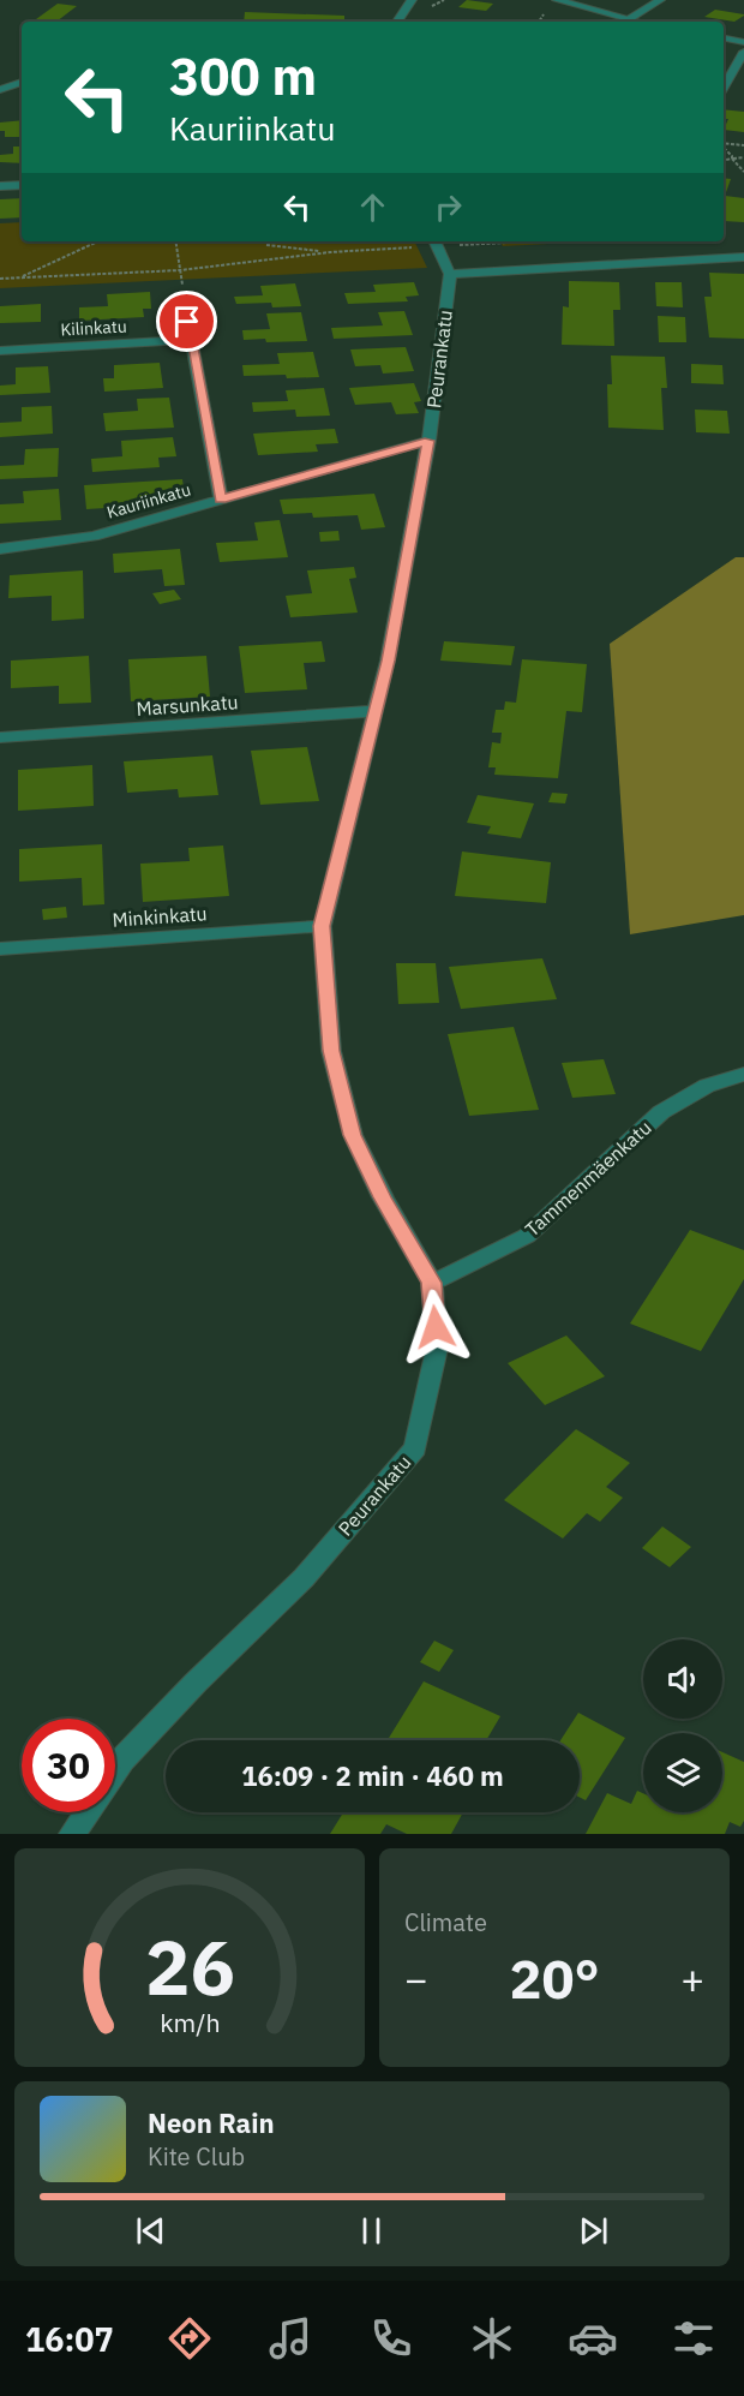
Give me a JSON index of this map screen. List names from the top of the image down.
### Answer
{
  "streets": {
    "street": [
      "Kilinkatu",
      "Peurankatu",
      "Kauriinkatu",
      "Marsunkatu",
      "Minkinkatu",
      "Tammenmäenkatu"
    ]
  },
  "crossings": [
    ["Peurankatu", "Kauriinkatu"],
    ["Peurankatu", "Marsunkatu"],
    ["Peurankatu", "Minkinkatu"],
    ["Peurankatu", "Tammenmäenkatu"]
  ],
  "page": {
    "turn": ["300 m", "Kauriinkatu"],
    "limit": "30",
    "trip": "16:09 · 2 min · 460 m",
    "tile": "Climate",
    "heat": ["−", "20°", "+"],
    "song": ["Neon Rain", "Kite Club"],
    "tabs": "16:07",
    "gauge": ["26", "km/h"]
  }
}
